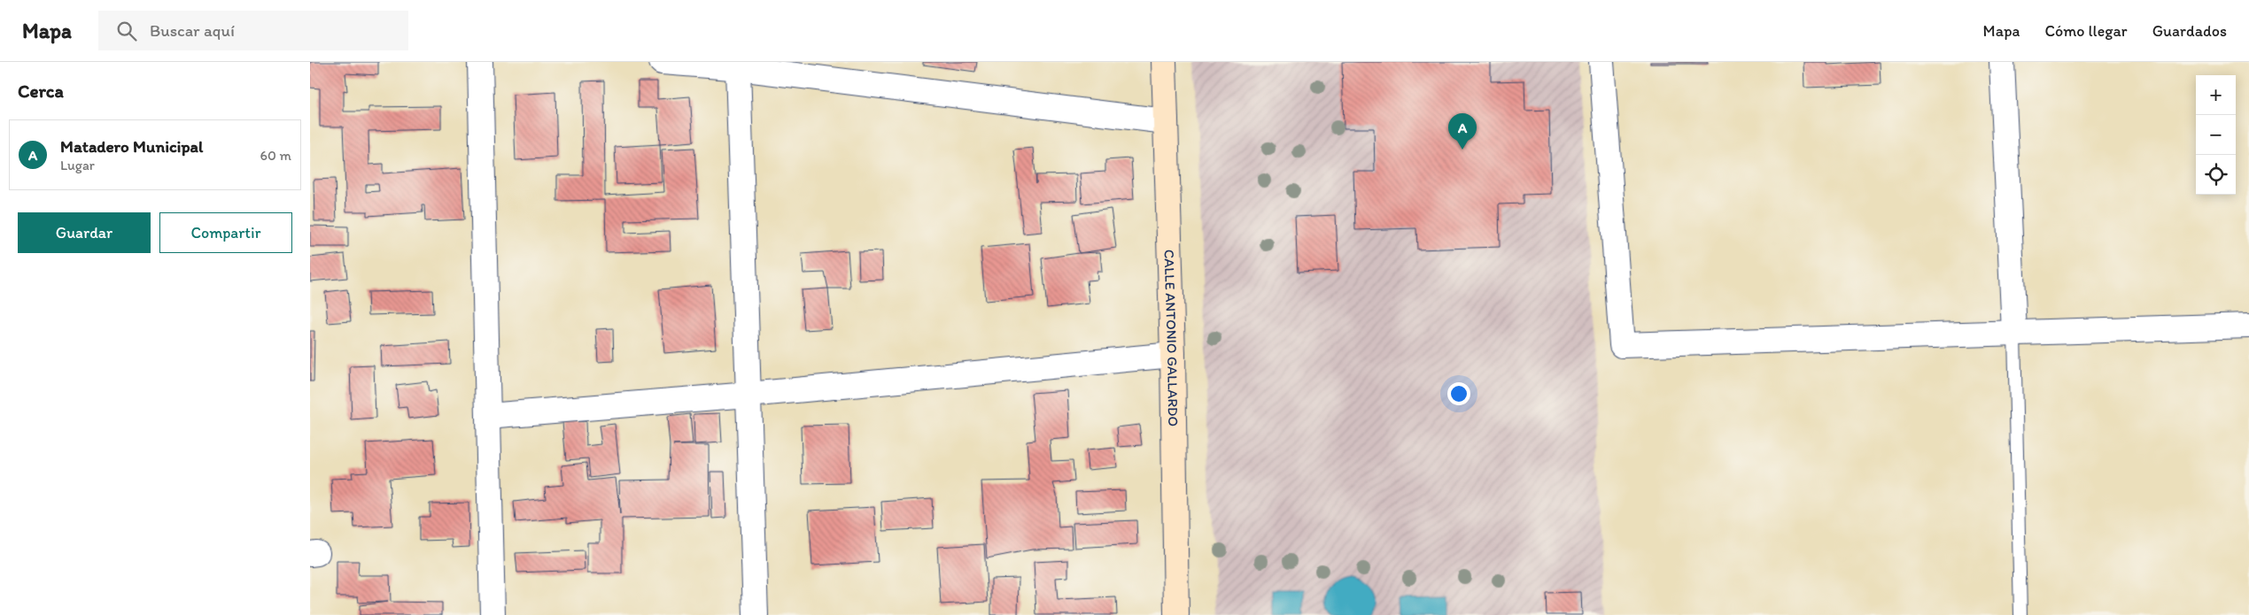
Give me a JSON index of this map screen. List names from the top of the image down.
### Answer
{
  "streets": {
    "main road": ["CALLE ANTONIO GALLARDO"]
  },
  "page": {
    "header": "Mapa",
    "search": "Buscar aquí",
    "nav": ["Mapa", "Cómo llegar", "Guardados"],
    "heading": "Cerca",
    "map_buttons": ["+", "−"],
    "pins": "A",
    "list": [
      {
        "mark": "A",
        "name": "Matadero Municipal",
        "note": "Lugar",
        "value": "60 m"
      }
    ],
    "buttons": ["Guardar", "Compartir"]
  }
}
